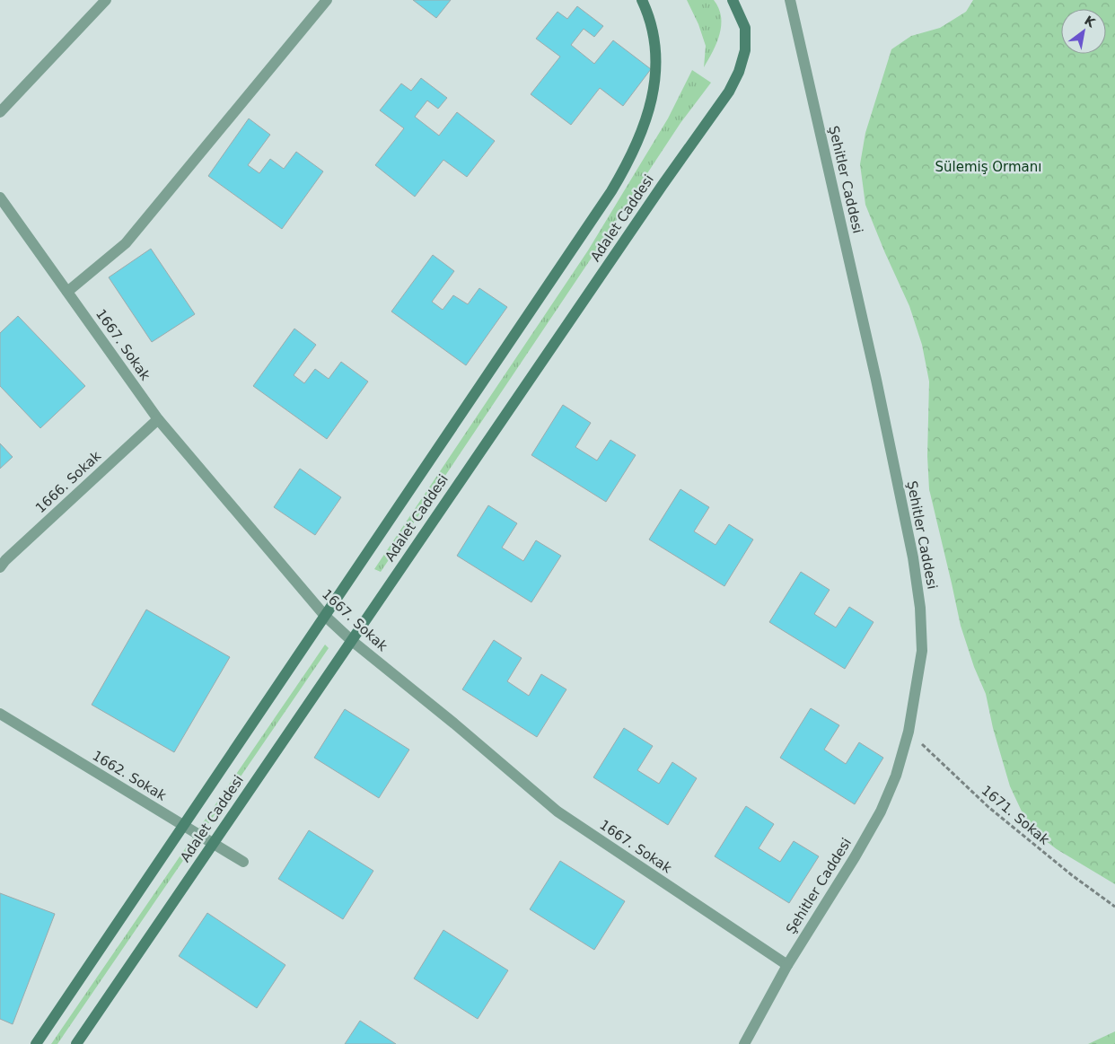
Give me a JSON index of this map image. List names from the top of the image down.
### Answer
{
  "streets": {
    "street": [
      "Şehitler Caddesi",
      "Adalet Caddesi",
      "1667. Sokak",
      "1666. Sokak",
      "1662. Sokak"
    ],
    "path": ["1671. Sokak"]
  },
  "crossings": [
    ["Şehitler Caddesi", "1667. Sokak"],
    ["Şehitler Caddesi", "1671. Sokak"],
    ["Adalet Caddesi", "1667. Sokak"],
    ["Adalet Caddesi", "1662. Sokak"],
    ["1667. Sokak", "1666. Sokak"]
  ],
  "parks": ["Sülemiş Ormanı"],
  "north": "top right"
}
